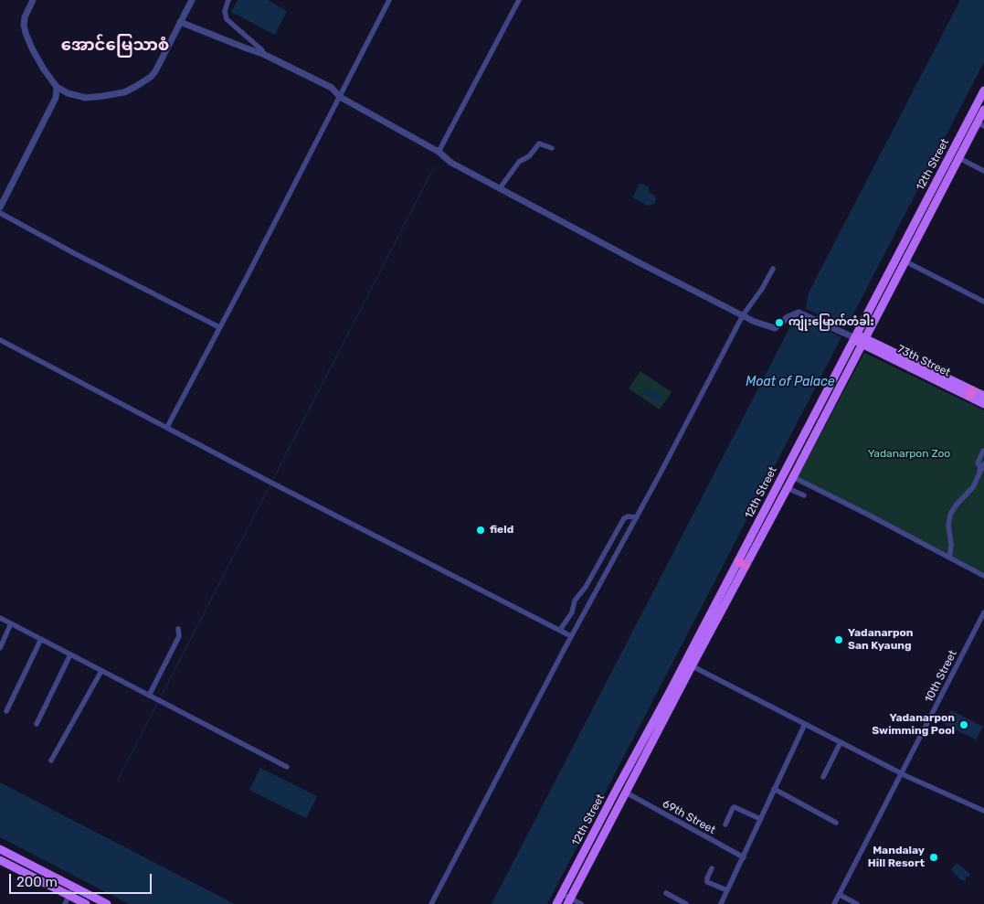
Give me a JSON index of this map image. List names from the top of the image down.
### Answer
{
  "streets": {
    "main road": ["12th Street", "73th Street"],
    "street": ["10th Street", "69th Street"]
  },
  "crossings": [
    ["12th Street", "73th Street"],
    ["12th Street", "69th Street"]
  ],
  "districts": ["အောင်မြေသာစံ"],
  "water": ["Moat of Palace"],
  "parks": ["Yadanarpon Zoo"],
  "places": [
    "ကျုံးမြောက်တံခါး",
    "field",
    "Yadanarpon San Kyaung",
    "Yadanarpon Swimming Pool",
    "Mandalay Hill Resort"
  ],
  "scale_bar": "200 m"
}
